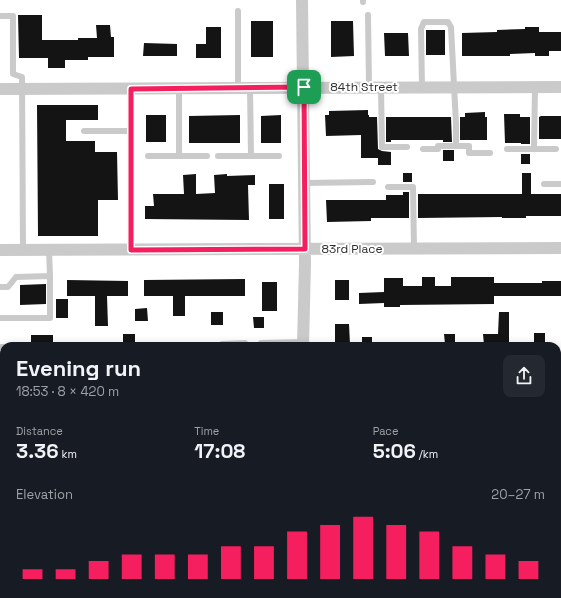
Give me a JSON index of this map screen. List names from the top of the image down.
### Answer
{
  "streets": {
    "street": ["84th Street", "83rd Place"]
  },
  "page": {
    "heading": ["Evening run", "18:53 · 8 × 420 m"],
    "stats": [
      ["Distance", "3.36 km"],
      ["Time", "17:08"],
      ["Pace", "5:06 /km"]
    ],
    "chart": ["Elevation", "20–27 m"]
  }
}
